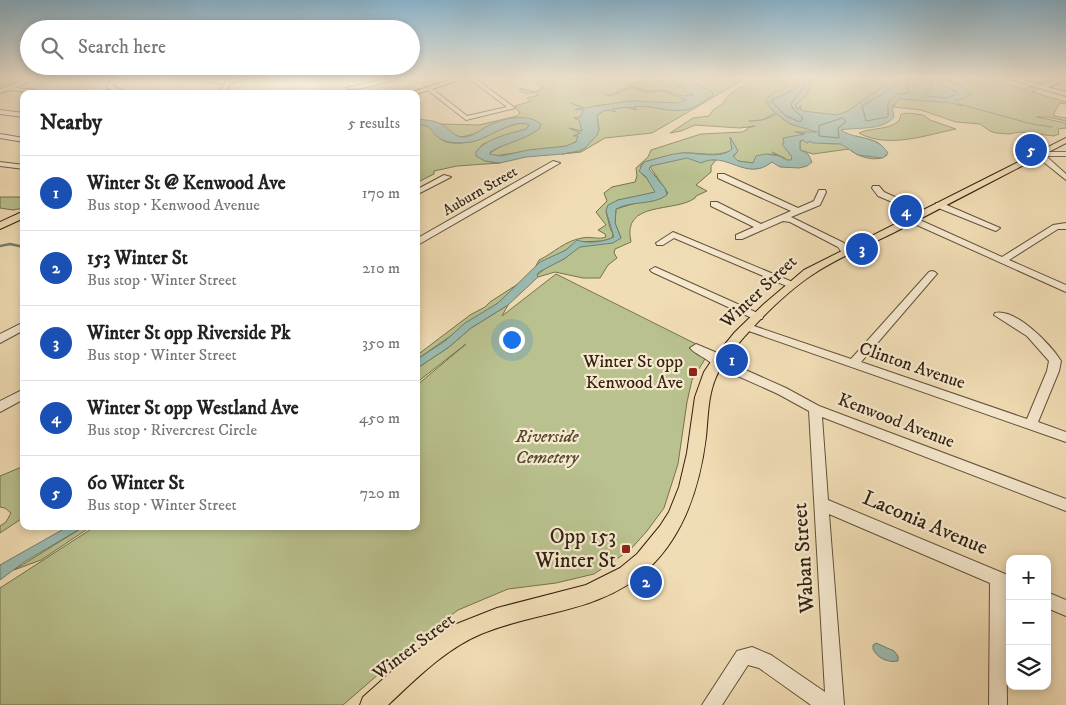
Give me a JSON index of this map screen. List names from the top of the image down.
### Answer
{
  "streets": {
    "main road": ["Winter Street"],
    "street": [
      "Auburn Street",
      "Clinton Avenue",
      "Kenwood Avenue",
      "Laconia Avenue",
      "Waban Street"
    ]
  },
  "crossings": [
    ["Winter Street", "Clinton Avenue"],
    ["Winter Street", "Kenwood Avenue"],
    ["Kenwood Avenue", "Waban Street"],
    ["Laconia Avenue", "Waban Street"]
  ],
  "parks": ["Riverside Cemetery"],
  "places": {
    "transit": ["Winter St opp Kenwood Ave", "Opp 153 Winter St"]
  },
  "page": {
    "search": "Search here",
    "heading": ["Nearby", "5 results"],
    "pins": [
      "5",
      "4",
      "3",
      "1",
      "2"
    ],
    "list": [
      {
        "mark": "1",
        "name": "Winter St @ Kenwood Ave",
        "note": "Bus stop · Kenwood Avenue",
        "value": "170 m"
      },
      {
        "mark": "2",
        "name": "153 Winter St",
        "note": "Bus stop · Winter Street",
        "value": "210 m"
      },
      {
        "mark": "3",
        "name": "Winter St opp Riverside Pk",
        "note": "Bus stop · Winter Street",
        "value": "350 m"
      },
      {
        "mark": "4",
        "name": "Winter St opp Westland Ave",
        "note": "Bus stop · Rivercrest Circle",
        "value": "450 m"
      },
      {
        "mark": "5",
        "name": "60 Winter St",
        "note": "Bus stop · Winter Street",
        "value": "720 m"
      }
    ],
    "map_buttons": ["+", "−"]
  }
}
